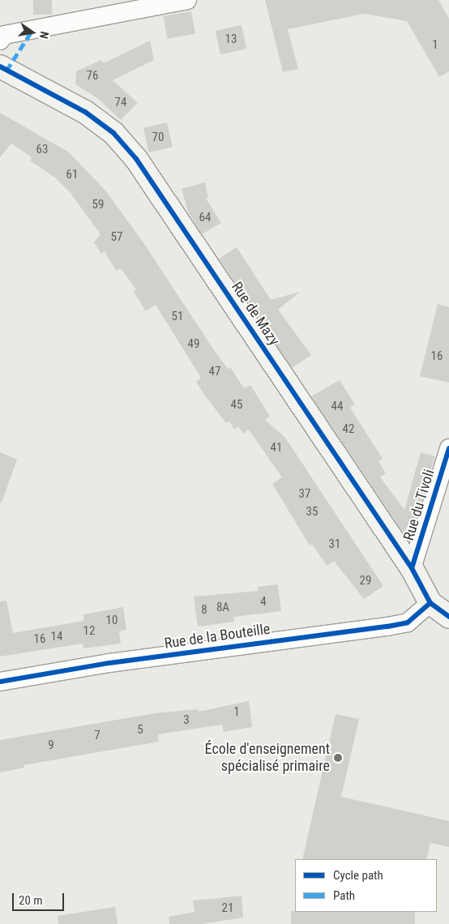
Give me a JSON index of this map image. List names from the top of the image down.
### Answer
{
  "streets": {
    "street": ["Rue de Mazy", "Rue du Tivoli", "Rue de la Bouteille"]
  },
  "crossings": [
    ["Rue de Mazy", "Rue du Tivoli"],
    ["Rue de Mazy", "Rue de la Bouteille"]
  ],
  "places": ["École d'enseignement spécialisé primaire"],
  "house_numbers": [
    "13",
    "1",
    "76",
    "74",
    "70",
    "63",
    "61",
    "59",
    "64",
    "57",
    "51",
    "49",
    "16",
    "47",
    "45",
    "44",
    "42",
    "41",
    "37",
    "35",
    "31",
    "29",
    "4",
    "8A",
    "8",
    "10",
    "12",
    "14",
    "16",
    "1",
    "3",
    "5",
    "7",
    "9",
    "21"
  ],
  "legend": ["Cycle path", "Path"],
  "scale_bar": "20 m",
  "north": "right"
}
